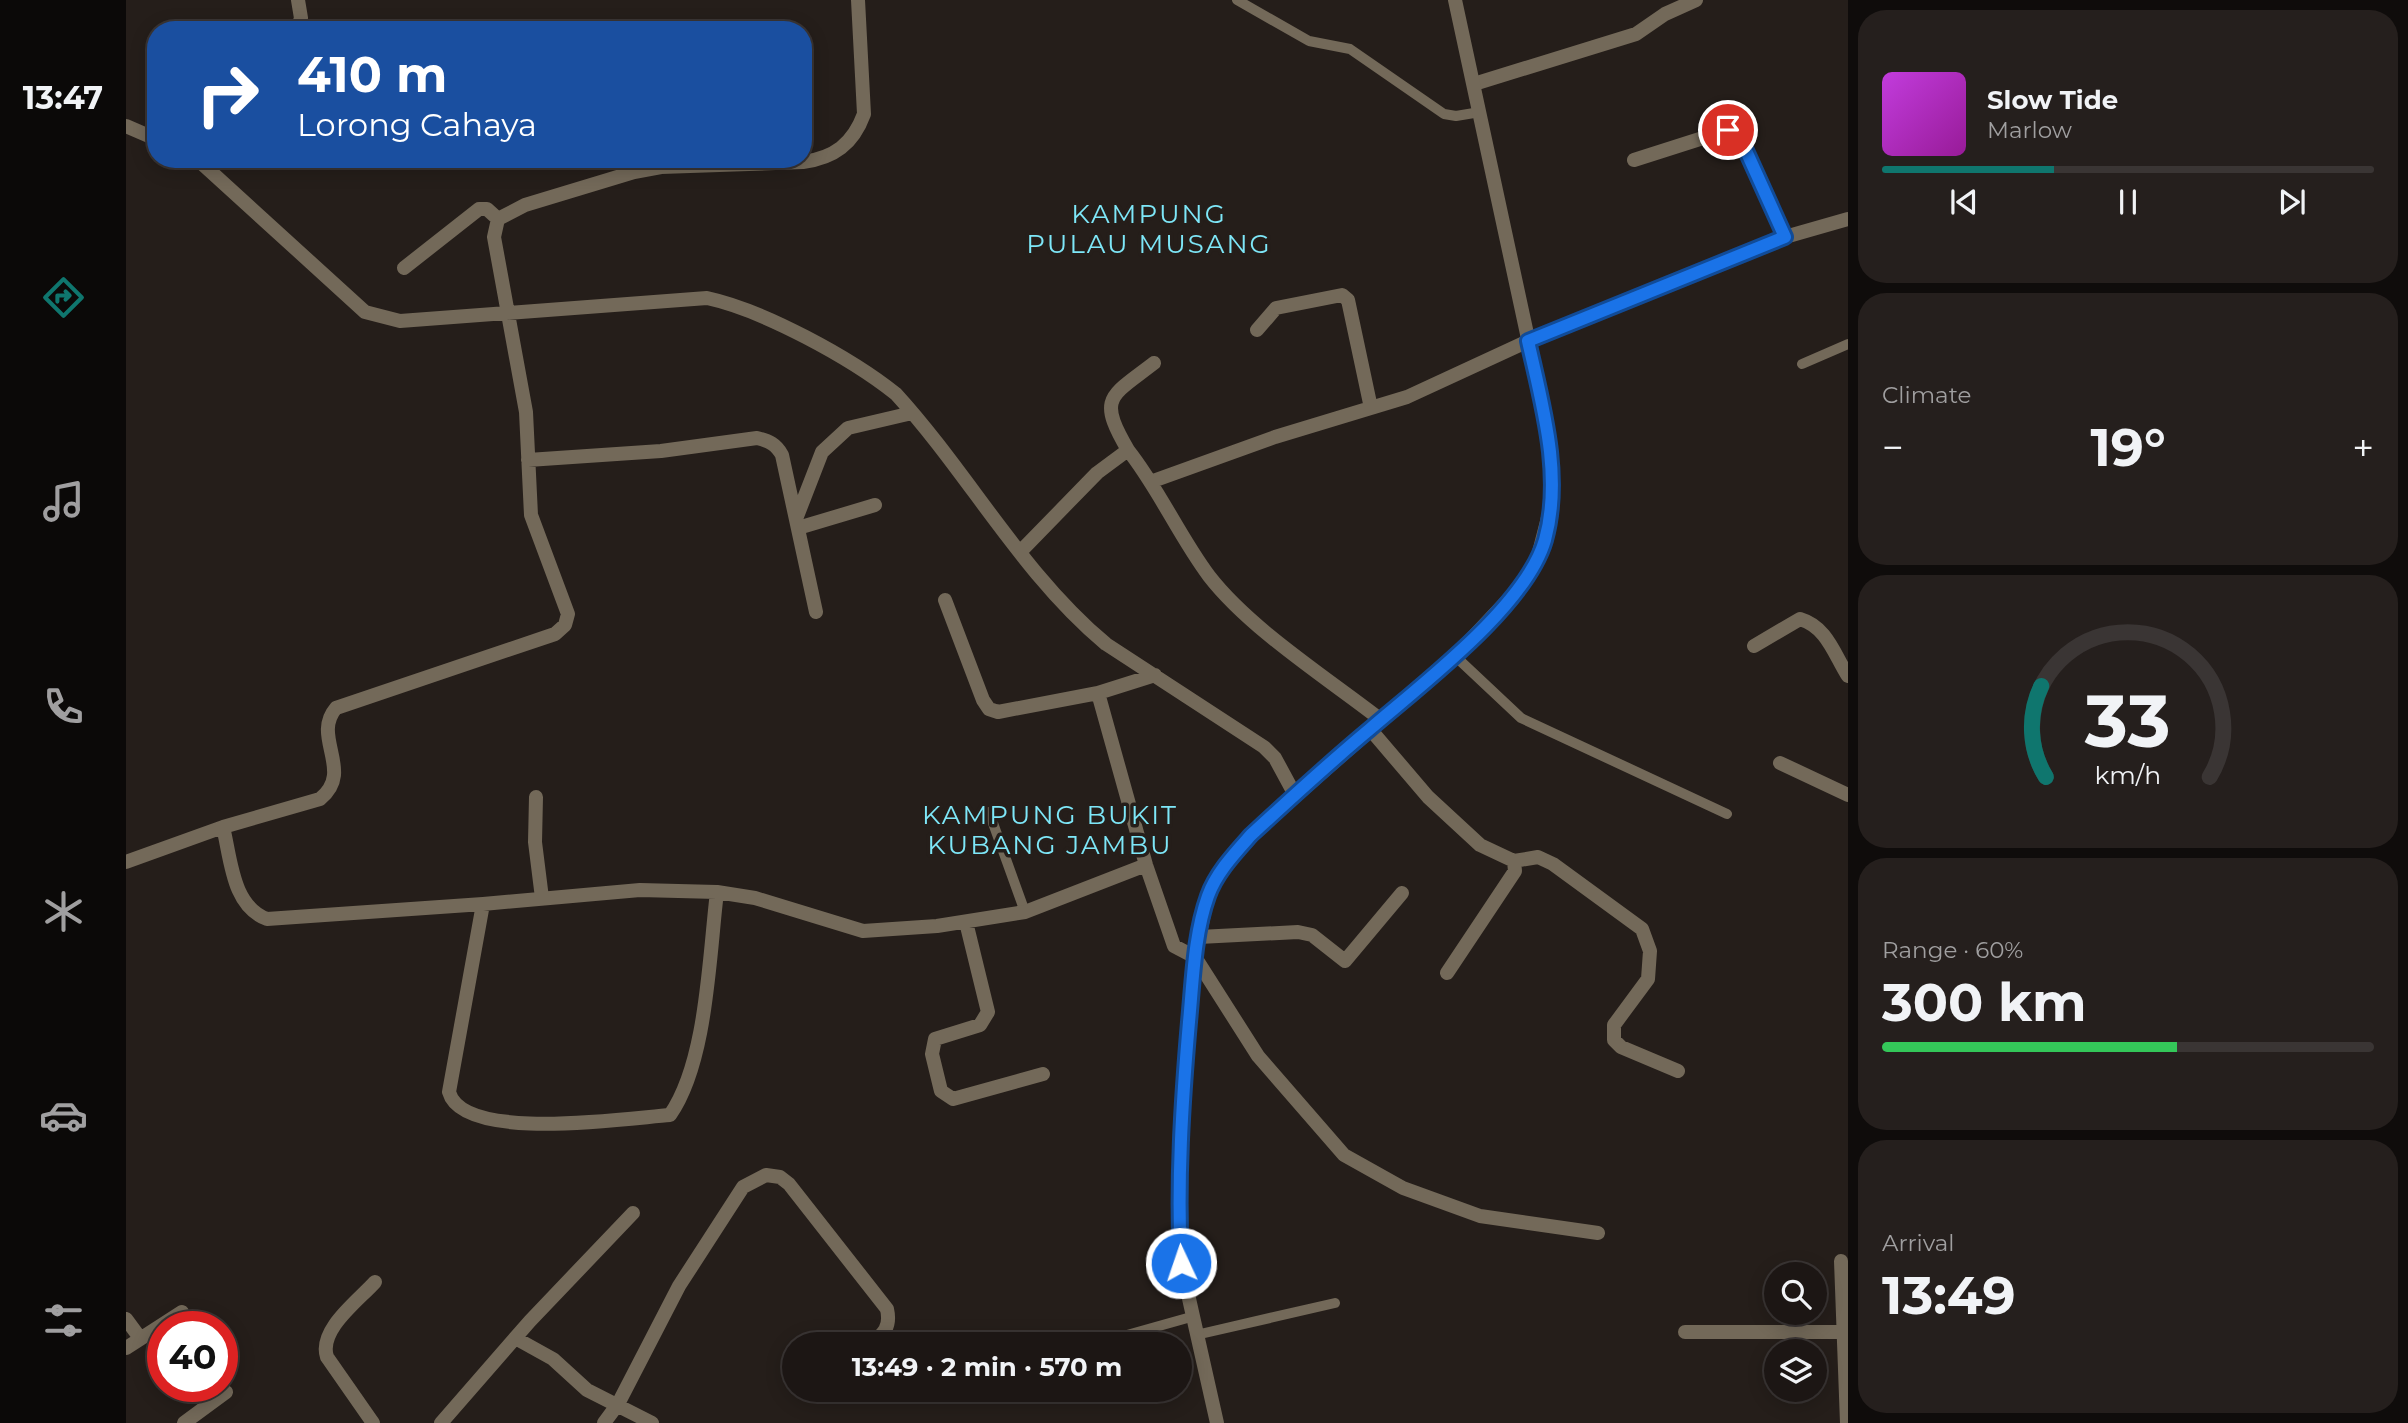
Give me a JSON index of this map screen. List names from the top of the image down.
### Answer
{
  "districts": ["KAMPUNG PULAU MUSANG", "KAMPUNG BUKIT KUBANG JAMBU"],
  "page": {
    "tabs": "13:47",
    "turn": ["410 m", "Lorong Cahaya"],
    "song": ["Slow Tide", "Marlow"],
    "tile": [
      "Climate",
      ["Range · 60%", "300 km"],
      ["Arrival", "13:49"]
    ],
    "heat": ["−", "19°", "+"],
    "limit": "40",
    "trip": "13:49 · 2 min · 570 m",
    "gauge": ["33", "km/h"]
  }
}
